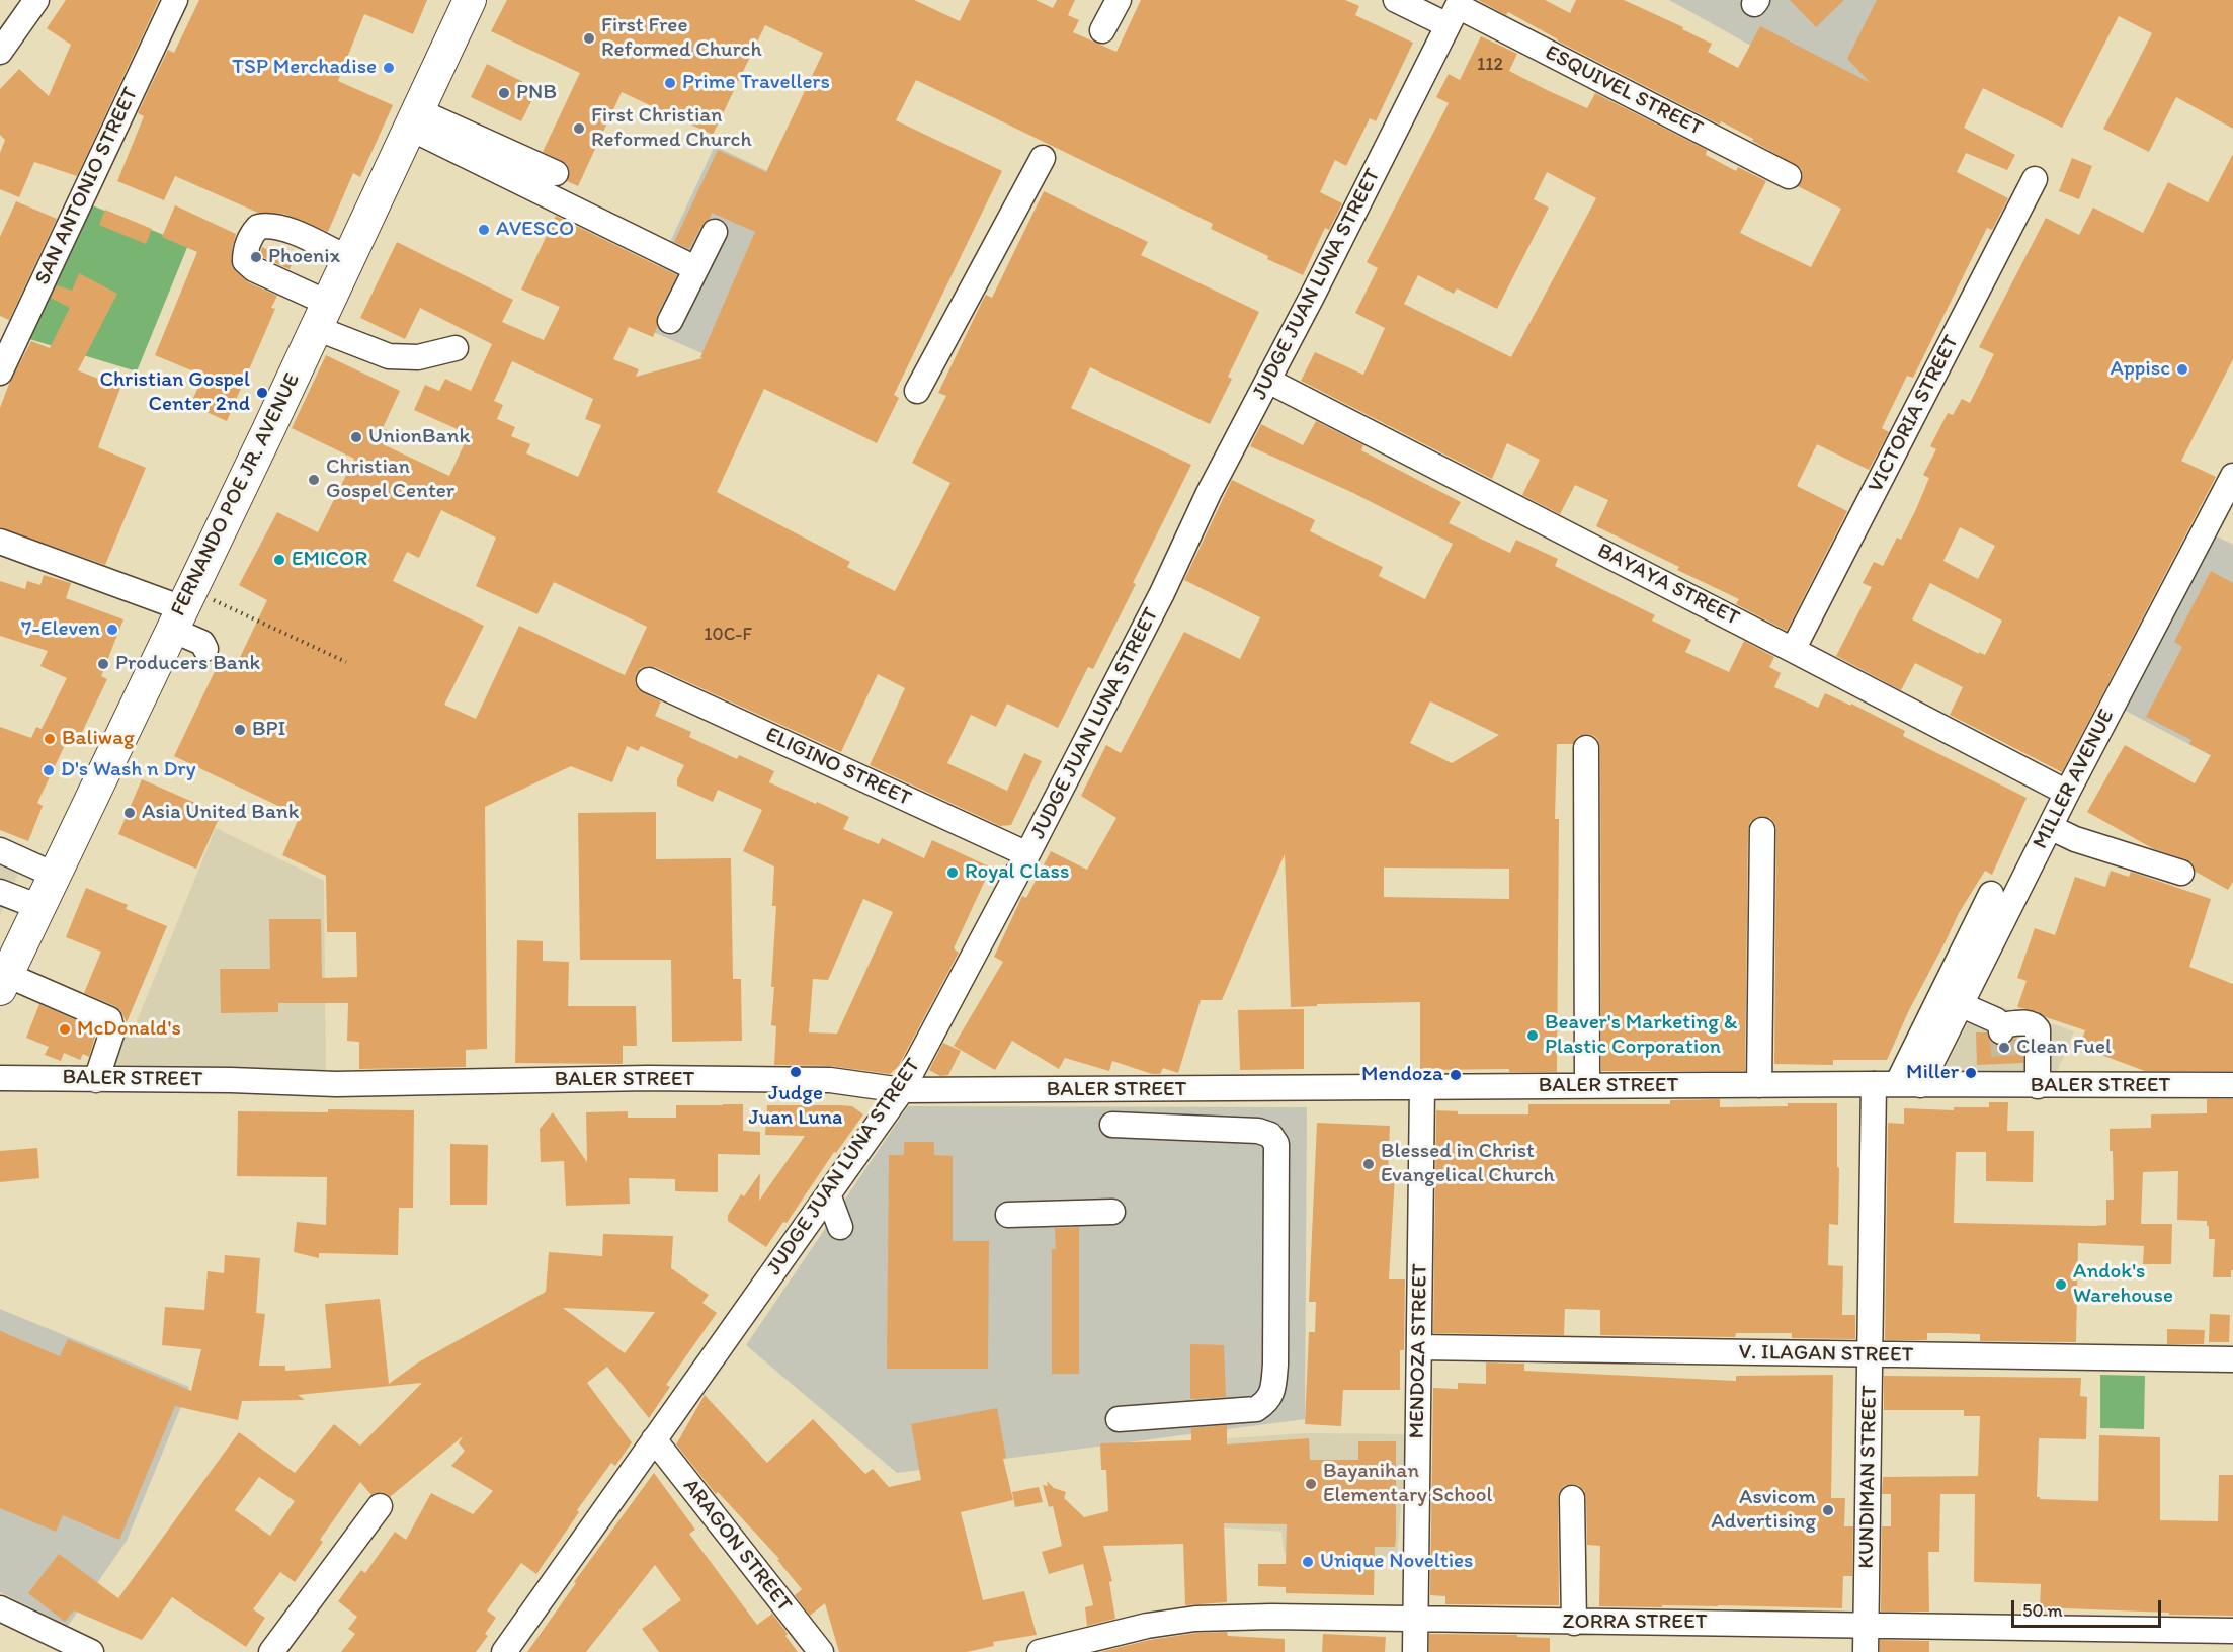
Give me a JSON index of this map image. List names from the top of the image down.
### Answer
{
  "streets": {
    "main road": ["FERNANDO POE JR. AVENUE"],
    "street": [
      "ESQUIVEL STREET",
      "SAN ANTONIO STREET",
      "JUDGE JUAN LUNA STREET",
      "VICTORIA STREET",
      "BAYAYA STREET",
      "ELIGINO STREET",
      "MILLER AVENUE",
      "BALER STREET",
      "MENDOZA STREET",
      "V. ILAGAN STREET",
      "KUNDIMAN STREET",
      "ARAGON STREET",
      "ZORRA STREET"
    ]
  },
  "crossings": [
    ["ESQUIVEL STREET", "JUDGE JUAN LUNA STREET"],
    ["JUDGE JUAN LUNA STREET", "BAYAYA STREET"],
    ["JUDGE JUAN LUNA STREET", "ELIGINO STREET"],
    ["JUDGE JUAN LUNA STREET", "BALER STREET"],
    ["JUDGE JUAN LUNA STREET", "ARAGON STREET"],
    ["VICTORIA STREET", "BAYAYA STREET"],
    ["BAYAYA STREET", "MILLER AVENUE"],
    ["MILLER AVENUE", "BALER STREET"],
    ["MILLER AVENUE", "KUNDIMAN STREET"],
    ["BALER STREET", "MENDOZA STREET"],
    ["BALER STREET", "KUNDIMAN STREET"],
    ["MENDOZA STREET", "V. ILAGAN STREET"],
    ["MENDOZA STREET", "ZORRA STREET"],
    ["V. ILAGAN STREET", "KUNDIMAN STREET"],
    ["KUNDIMAN STREET", "ZORRA STREET"]
  ],
  "places": [
    "First Free Reformed Church",
    "TSP Merchadise",
    "Prime Travellers",
    "PNB",
    "First Christian Reformed Church",
    "AVESCO",
    "Phoenix",
    "Appisc",
    "Christian Gospel Center 2nd",
    "UnionBank",
    "Christian Gospel Center",
    "EMICOR",
    "7-Eleven",
    "Producers Bank",
    "BPI",
    "Baliwag",
    "D's Wash n Dry",
    "Asia United Bank",
    "Royal Class",
    "McDonald's",
    "Beaver's Marketing & Plastic Corporation",
    "Clean Fuel",
    "Judge Juan Luna",
    "Miller",
    "Mendoza",
    "Blessed in Christ Evangelical Church",
    "Andok's Warehouse",
    "Bayanihan Elementary School",
    "Asvicom Advertising",
    "Unique Novelties"
  ],
  "house_numbers": ["112", "10C-F"],
  "scale_bar": "50 m"
}
